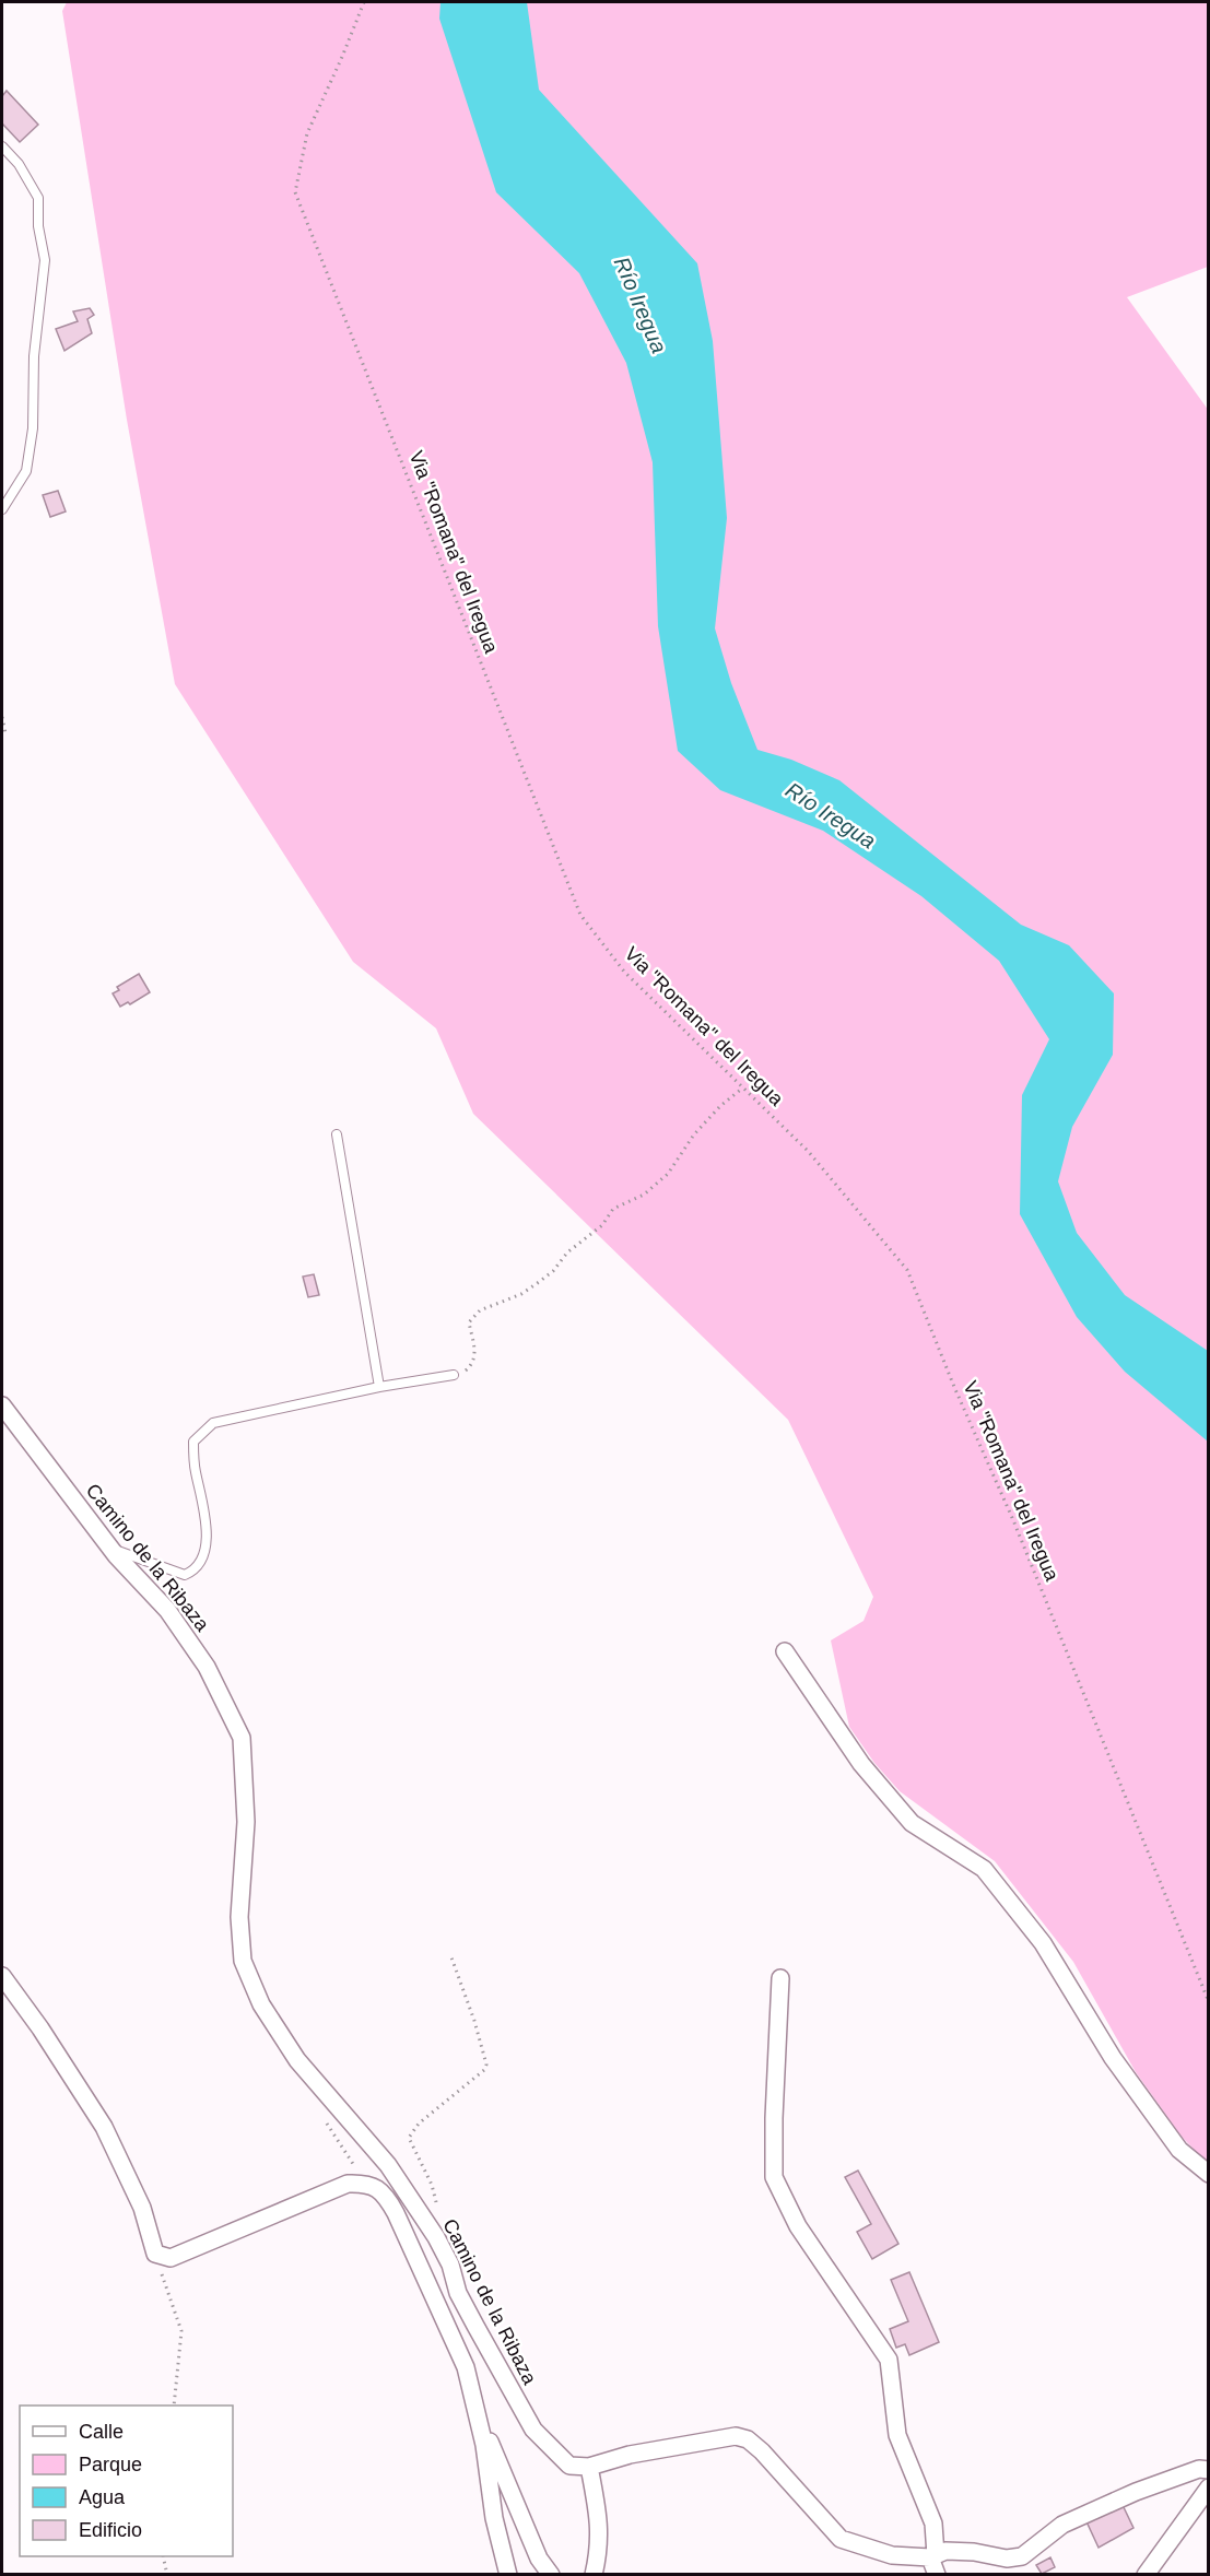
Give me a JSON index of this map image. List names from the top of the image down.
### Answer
{
  "streets": {
    "street": ["Camino de la Ribaza"],
    "path": ["Via \"Romana\" del Iregua"]
  },
  "water": ["Río Iregua"],
  "legend": [
    "Calle",
    "Parque",
    "Agua",
    "Edificio"
  ]
}
